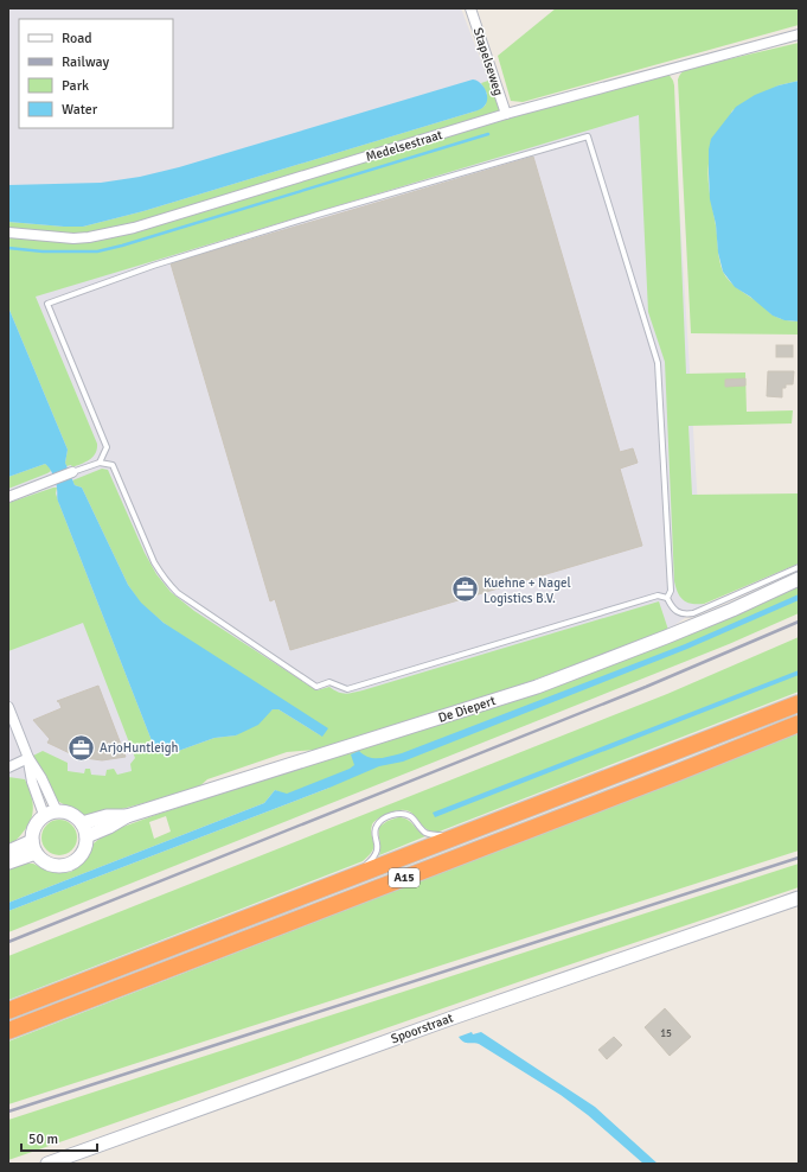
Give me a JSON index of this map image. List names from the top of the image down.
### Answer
{
  "streets": {
    "highway": ["A15"],
    "main road": ["De Diepert", "Spoorstraat"],
    "street": ["Stapelseweg", "Medelsestraat"]
  },
  "crossings": [
    ["Stapelseweg", "Medelsestraat"]
  ],
  "places": {
    "office": ["Kuehne + Nagel Logistics B.V.", "ArjoHuntleigh"]
  },
  "house_numbers": ["15"],
  "legend": [
    "Road",
    "Railway",
    "Park",
    "Water"
  ],
  "scale_bar": "50 m"
}
